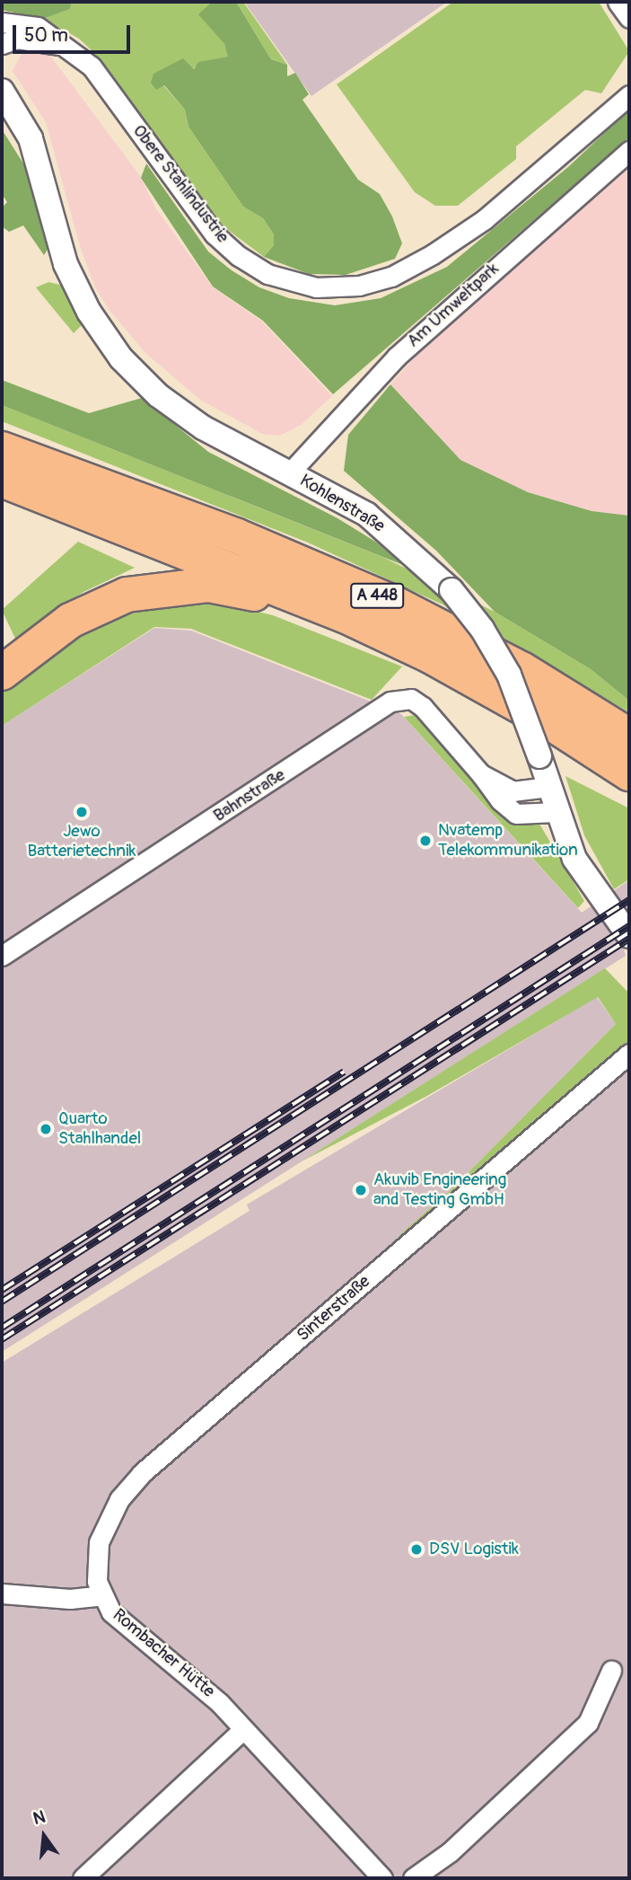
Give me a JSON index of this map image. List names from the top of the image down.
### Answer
{
  "streets": {
    "highway": ["A 448"],
    "street": [
      "Obere Stahlindustrie",
      "Am Umweltpark",
      "Kohlenstraße",
      "Bahnstraße",
      "Sinterstraße",
      "Rombacher Hütte"
    ]
  },
  "crossings": [
    ["Am Umweltpark", "Kohlenstraße"],
    ["Kohlenstraße", "Bahnstraße"],
    ["Sinterstraße", "Rombacher Hütte"]
  ],
  "places": [
    "Jewo Batterietechnik",
    "Nvatemp Telekommunikation",
    "Quarto Stahlhandel",
    "Akuvib Engineering and Testing GmbH",
    "DSV Logistik"
  ],
  "scale_bar": "50 m",
  "north": "top"
}
